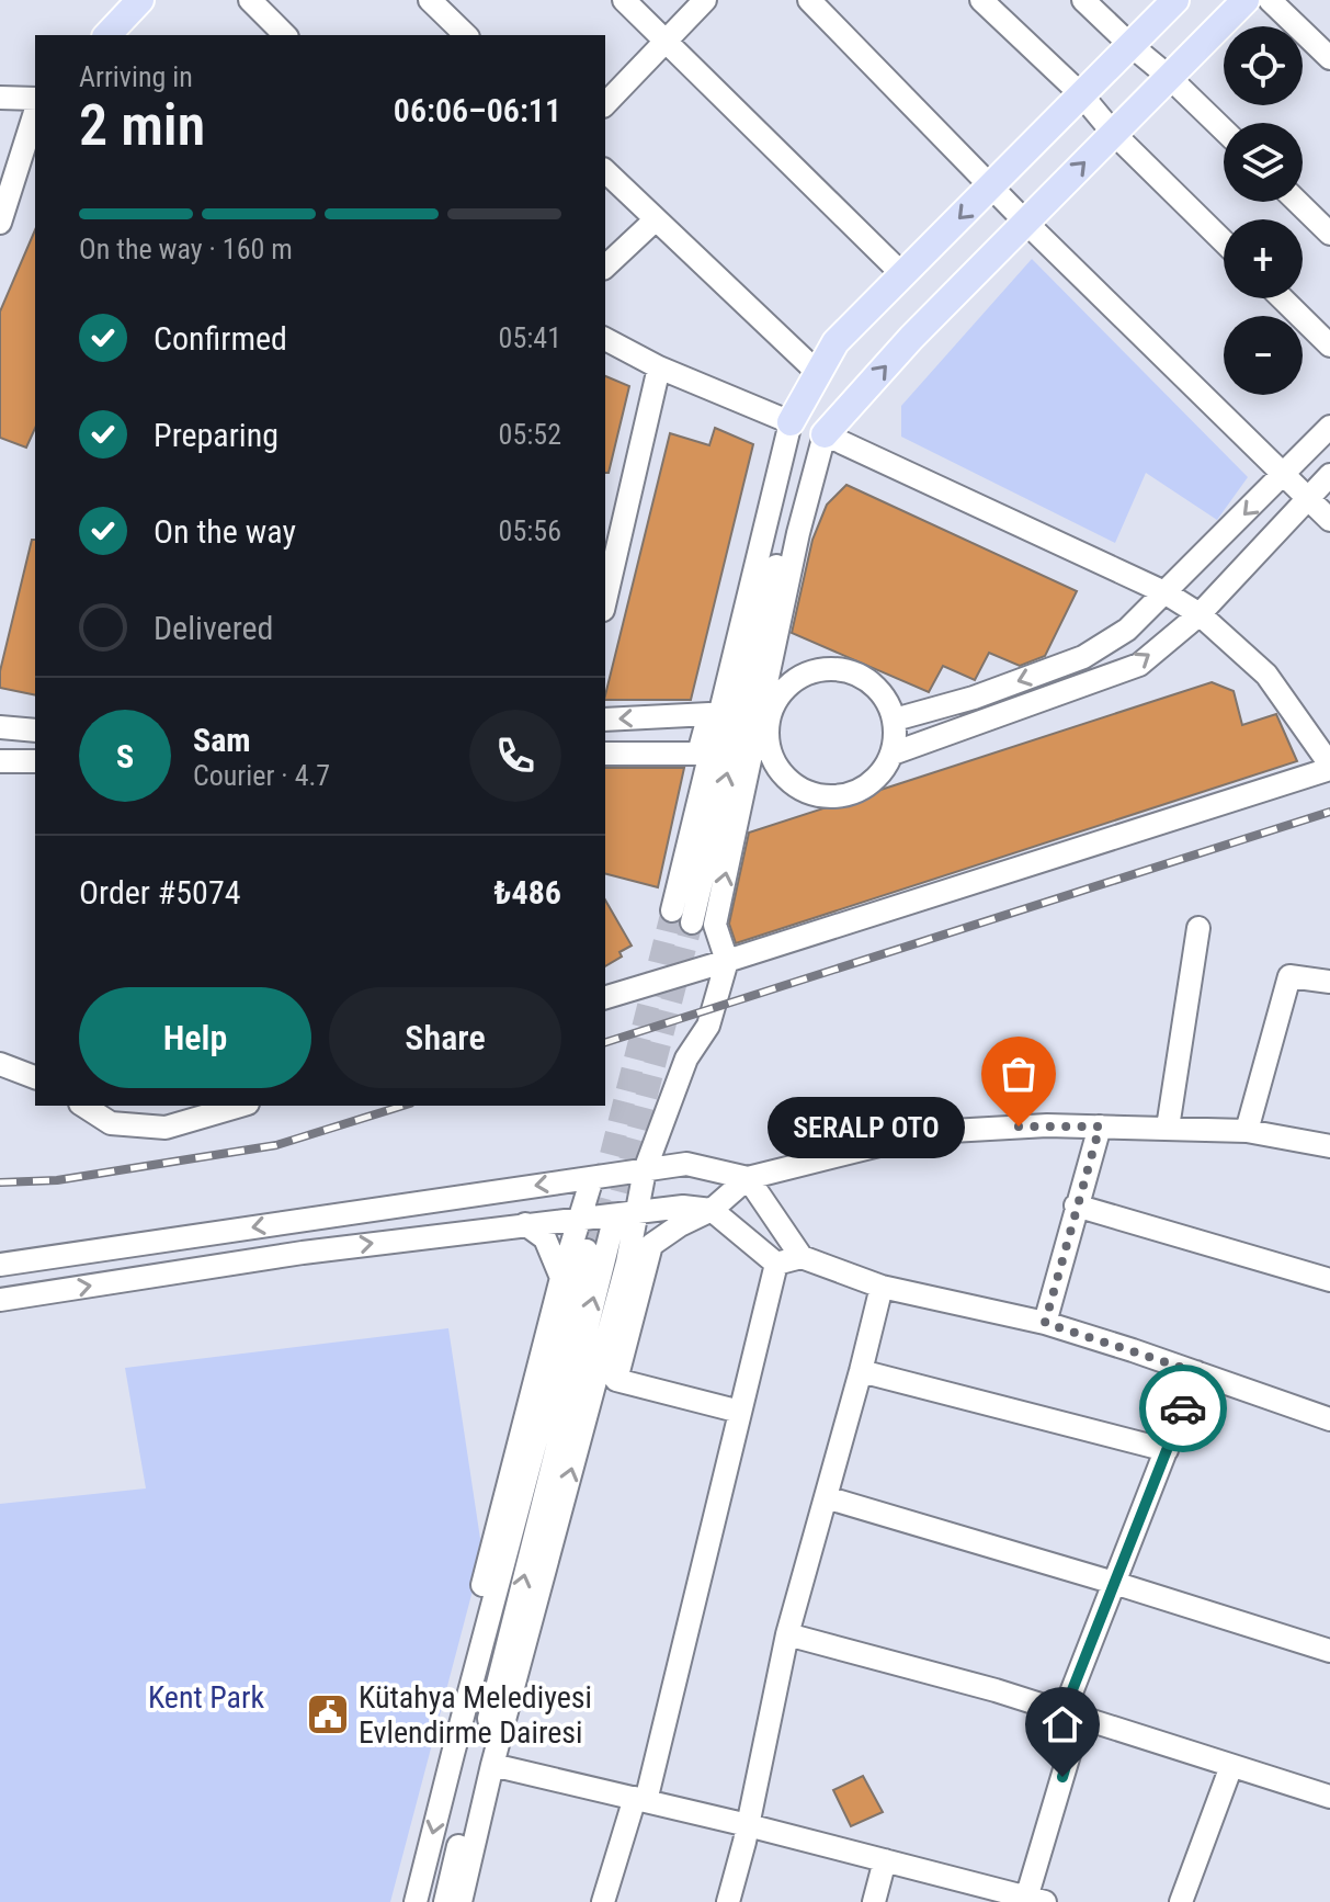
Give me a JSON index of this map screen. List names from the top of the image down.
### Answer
{
  "parks": ["Kent Park"],
  "places": {
    "other": ["SERALP OTO"],
    "public building": ["Kütahya Melediyesi Evlendirme Dairesi"]
  },
  "page": {
    "map_buttons": ["+", "−"],
    "heading": ["2 min", "Arriving in", "06:06–06:11"],
    "panel": [
      "Sam",
      "Courier · 4.7",
      "Order #5074",
      "₺486"
    ],
    "bar": "On the way · 160 m",
    "list": [
      ["Confirmed", "05:41"],
      ["Preparing", "05:52"],
      ["On the way", "05:56"],
      "Delivered"
    ],
    "round": "S",
    "buttons": ["Help", "Share"],
    "bubble": "SERALP OTO"
  }
}
